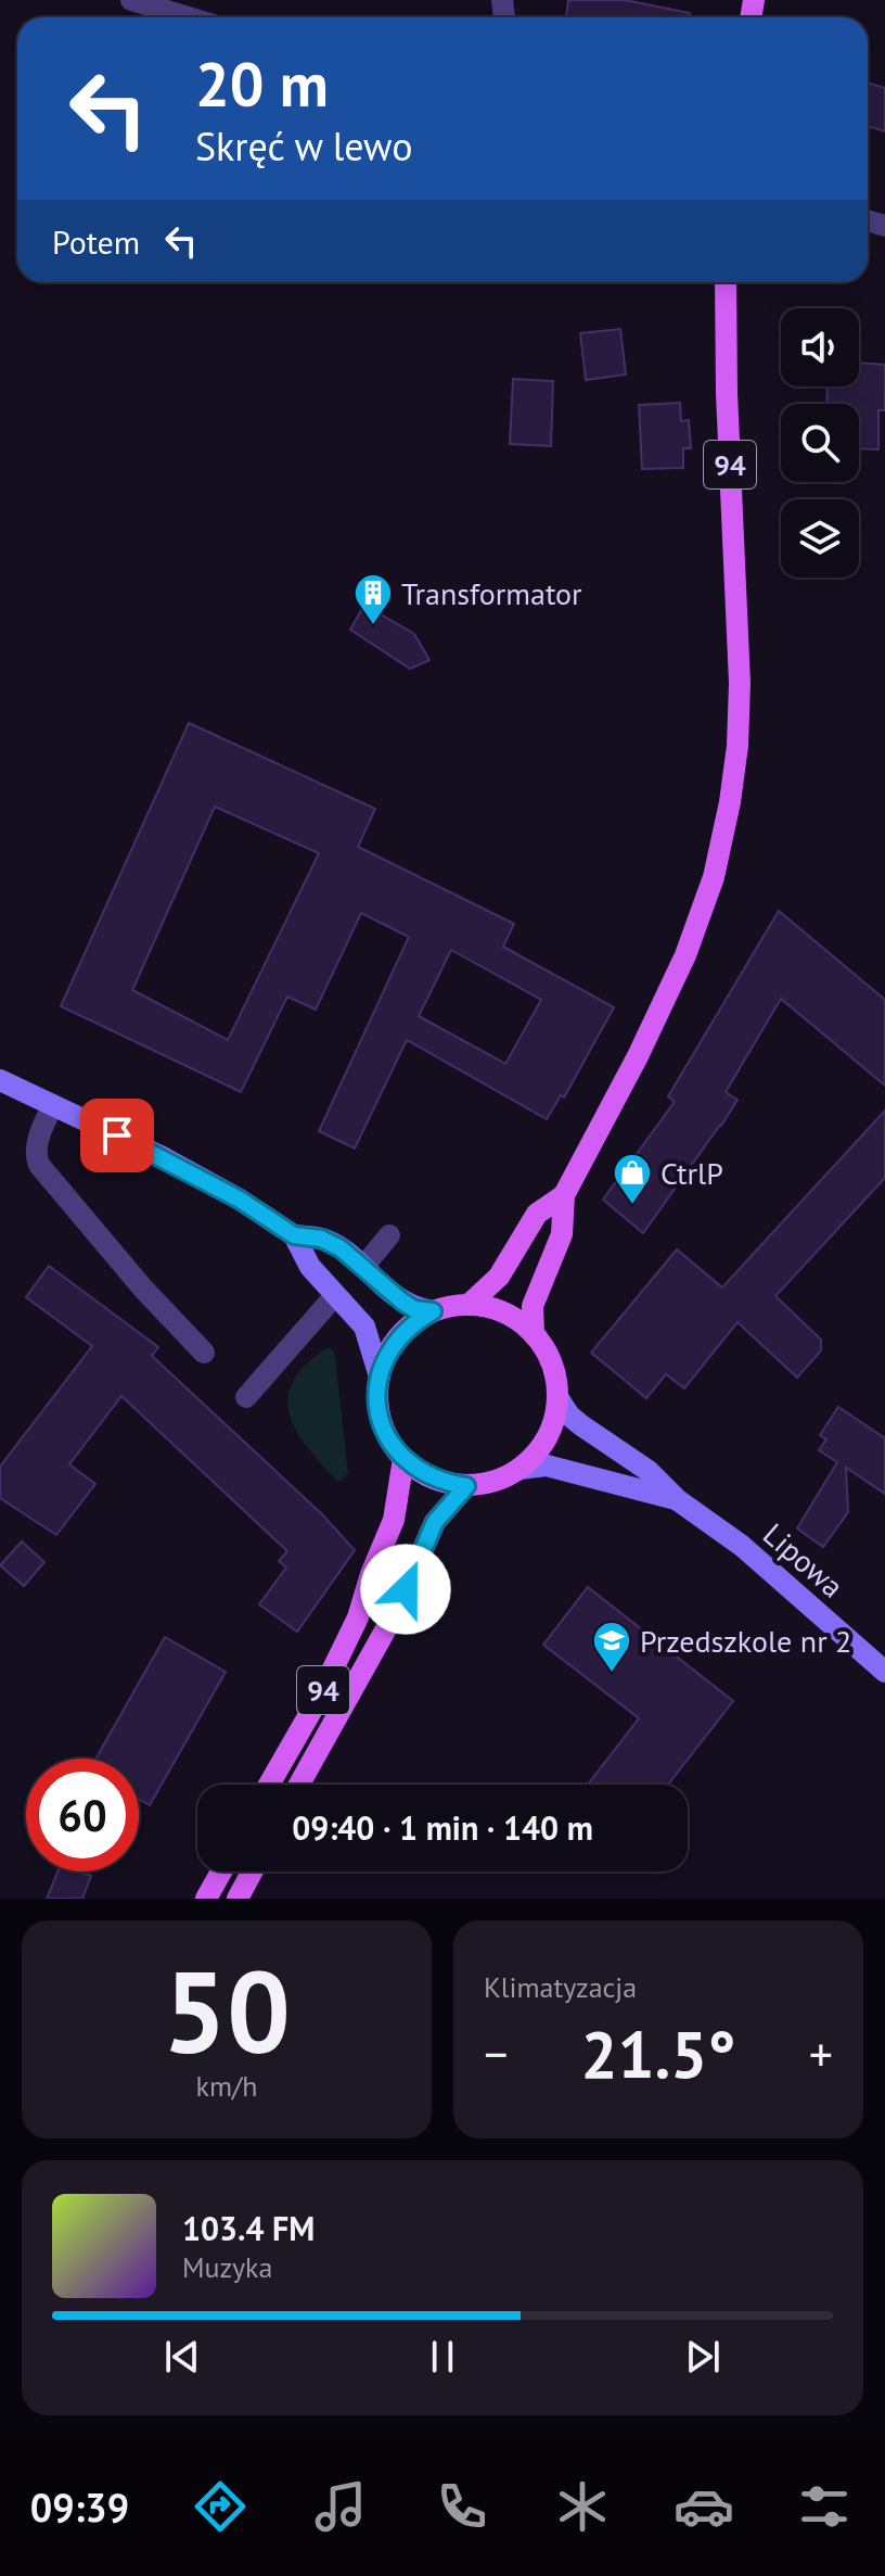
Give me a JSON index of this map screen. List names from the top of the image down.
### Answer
{
  "streets": {
    "main road": ["94"],
    "street": ["Lipowa"]
  },
  "crossings": [
    ["94", "Lipowa"]
  ],
  "places": {
    "building": ["Transformator"],
    "shop": ["CtrlP"],
    "school or university": ["Przedszkole nr 2"]
  },
  "page": {
    "turn": ["20 m", "Skręć w lewo"],
    "then": "Potem",
    "limit": "60",
    "trip": "09:40 · 1 min · 140 m",
    "tile": [
      ["50", "km/h"],
      "Klimatyzacja"
    ],
    "heat": ["−", "21.5°", "+"],
    "song": ["103.4 FM", "Muzyka"],
    "tabs": "09:39"
  }
}
